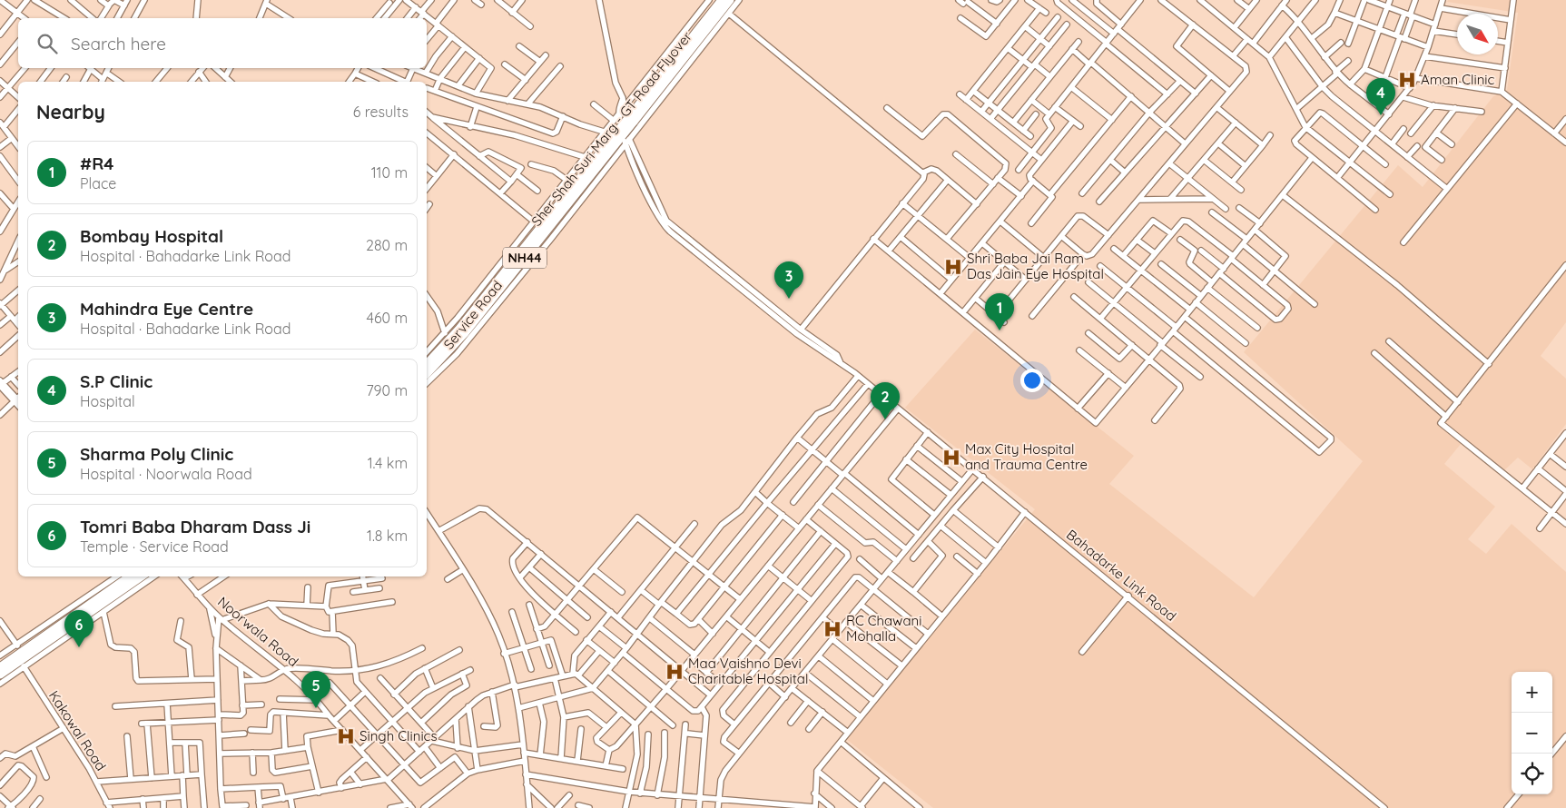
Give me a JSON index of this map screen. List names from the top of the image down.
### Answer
{
  "streets": {
    "highway": ["Sher Shah Suri Marg - GT Road Flyover", "NH44"],
    "street": [
      "Service Road",
      "Bahadarke Link Road",
      "Noorwala Road",
      "Kakowal Road"
    ]
  },
  "crossings": [
    ["Sher Shah Suri Marg - GT Road Flyover", "Service Road"],
    ["Sher Shah Suri Marg - GT Road Flyover", "Bahadarke Link Road"],
    ["Service Road", "Bahadarke Link Road"]
  ],
  "places": {
    "hospital": [
      "Aman Clinic",
      "Shri Baba Jai Ram Das Jain Eye Hospital",
      "Max City Hospital and Trauma Centre",
      "RC Chawani Mohalla",
      "Maa Vaishno Devi Charitable Hospital",
      "Singh Clinics"
    ]
  },
  "north": "bottom right",
  "page": {
    "search": "Search here",
    "pins": [
      "4",
      "3",
      "1",
      "2",
      "6",
      "5"
    ],
    "heading": ["Nearby", "6 results"],
    "list": [
      {
        "mark": "1",
        "name": "#R4",
        "note": "Place",
        "value": "110 m"
      },
      {
        "mark": "2",
        "name": "Bombay Hospital",
        "note": "Hospital · Bahadarke Link Road",
        "value": "280 m"
      },
      {
        "mark": "3",
        "name": "Mahindra Eye Centre",
        "note": "Hospital · Bahadarke Link Road",
        "value": "460 m"
      },
      {
        "mark": "4",
        "name": "S.P Clinic",
        "note": "Hospital",
        "value": "790 m"
      },
      {
        "mark": "5",
        "name": "Sharma Poly Clinic",
        "note": "Hospital · Noorwala Road",
        "value": "1.4 km"
      },
      {
        "mark": "6",
        "name": "Tomri Baba Dharam Dass Ji",
        "note": "Temple · Service Road",
        "value": "1.8 km"
      }
    ],
    "map_buttons": ["+", "−"]
  }
}
